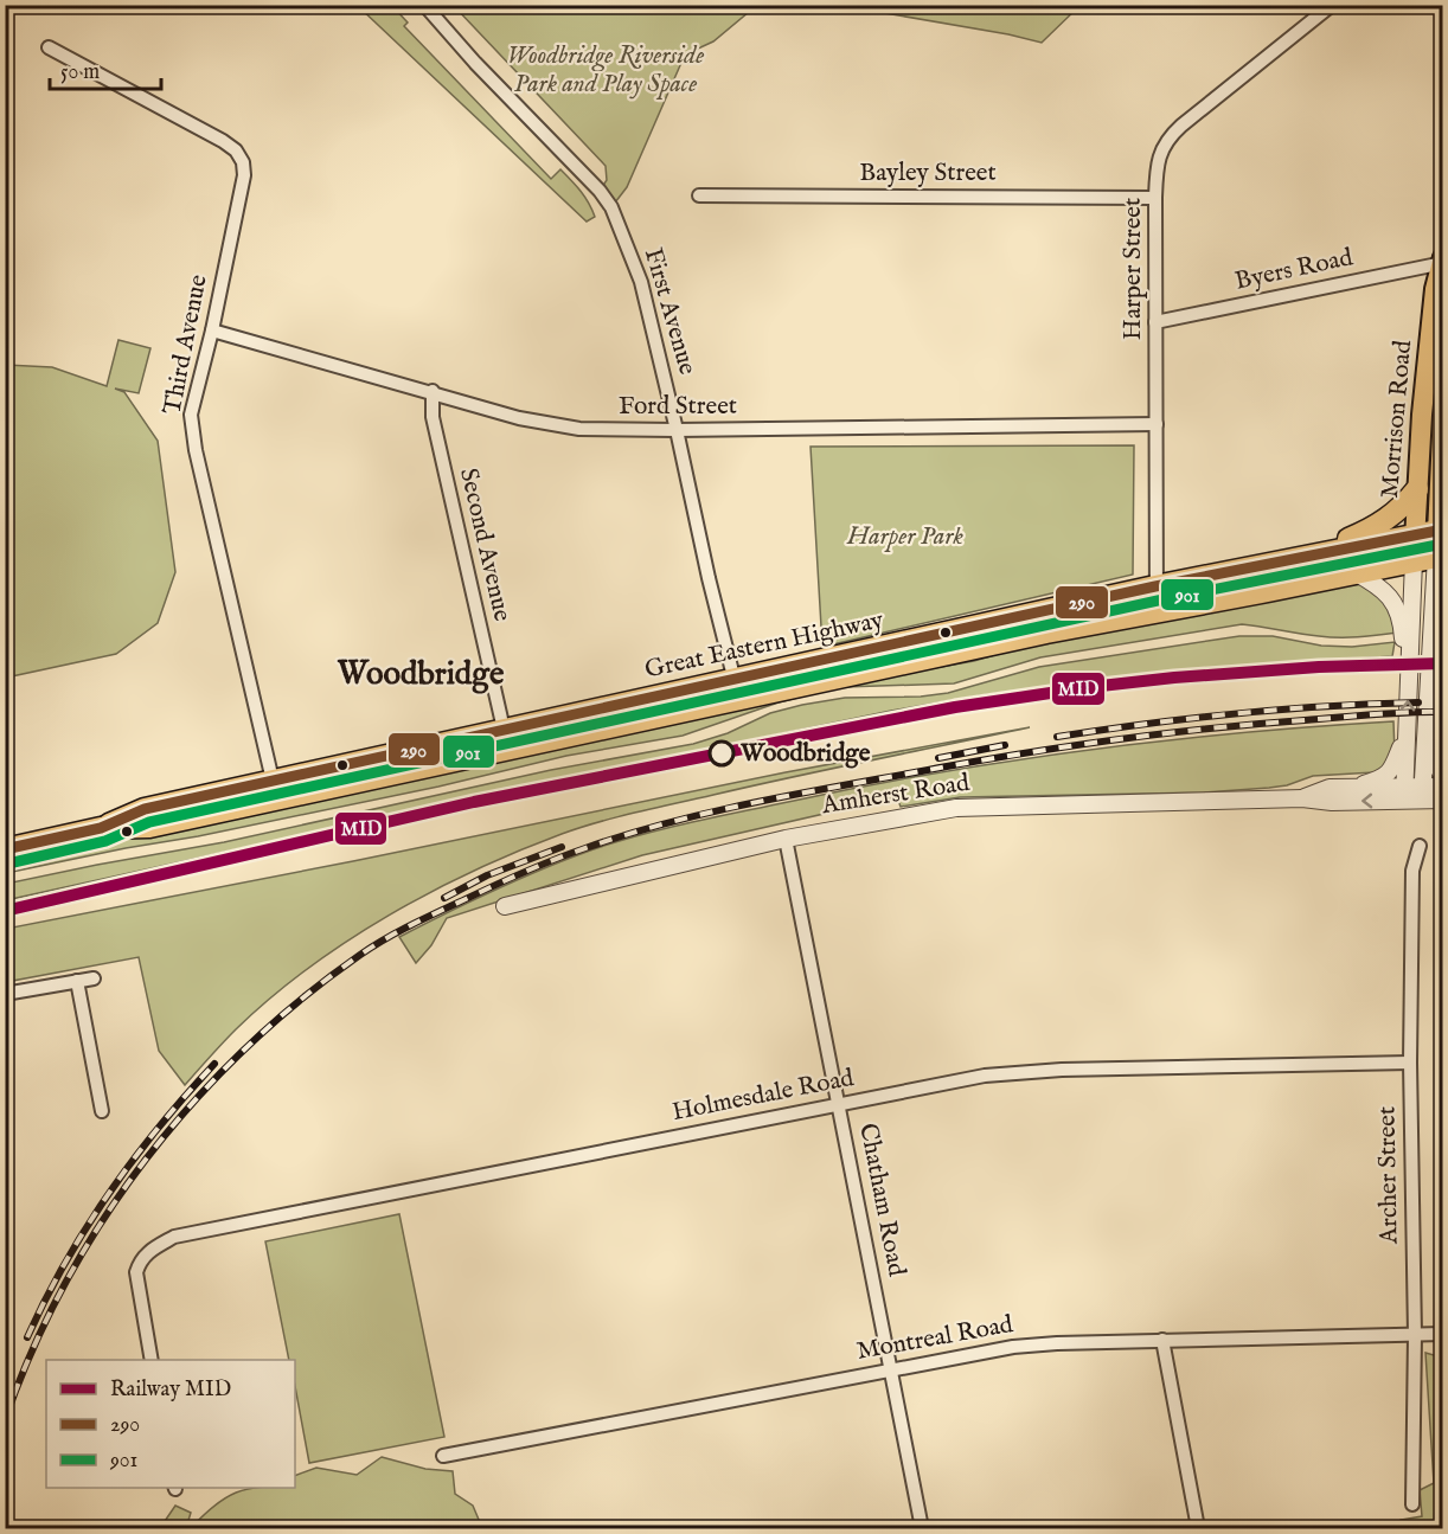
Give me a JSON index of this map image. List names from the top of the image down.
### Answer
{
  "streets": {
    "highway": ["Great Eastern Highway"],
    "main road": ["Morrison Road"],
    "street": [
      "Bayley Street",
      "Harper Street",
      "Byers Road",
      "First Avenue",
      "Third Avenue",
      "Ford Street",
      "Second Avenue",
      "Amherst Road",
      "Holmesdale Road",
      "Archer Street",
      "Chatham Road",
      "Montreal Road"
    ]
  },
  "crossings": [
    ["Bayley Street", "Harper Street"],
    ["Harper Street", "Byers Road"],
    ["Harper Street", "Ford Street"],
    ["Harper Street", "Great Eastern Highway"],
    ["Byers Road", "Morrison Road"],
    ["First Avenue", "Ford Street"],
    ["First Avenue", "Great Eastern Highway"],
    ["Third Avenue", "Ford Street"],
    ["Third Avenue", "Great Eastern Highway"],
    ["Ford Street", "Second Avenue"],
    ["Morrison Road", "Great Eastern Highway"],
    ["Morrison Road", "Amherst Road"],
    ["Second Avenue", "Great Eastern Highway"],
    ["Amherst Road", "Chatham Road"],
    ["Holmesdale Road", "Archer Street"],
    ["Holmesdale Road", "Chatham Road"],
    ["Archer Street", "Montreal Road"],
    ["Chatham Road", "Montreal Road"]
  ],
  "districts": ["Woodbridge"],
  "parks": ["Woodbridge Riverside Park and Play Space", "Harper Park"],
  "places": ["Woodbridge"],
  "lines": ["transit line 290", "transit line 901", "rail line MID"],
  "legend": ["Railway MID", "290", "901"],
  "scale_bar": "50 m"
}
